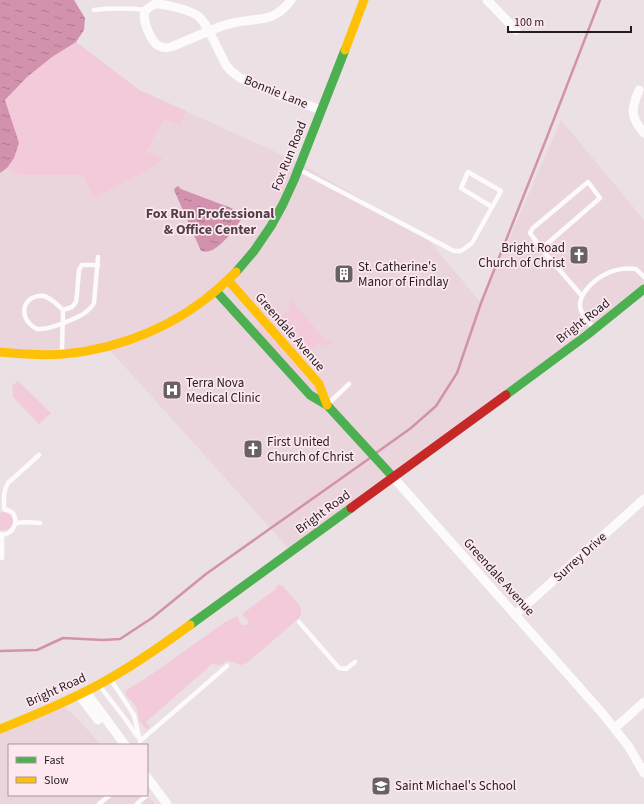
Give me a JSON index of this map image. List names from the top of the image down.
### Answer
{
  "streets": {
    "street": [
      "Bonnie Lane",
      "Fox Run Road",
      "Bright Road",
      "Greendale Avenue",
      "Surrey Drive"
    ]
  },
  "crossings": [
    ["Bonnie Lane", "Fox Run Road"],
    ["Fox Run Road", "Greendale Avenue"],
    ["Bright Road", "Greendale Avenue"],
    ["Greendale Avenue", "Surrey Drive"]
  ],
  "districts": ["Fox Run Professional & Office Center"],
  "places": {
    "church": ["Bright Road Church of Christ", "First United Church of Christ"],
    "building": ["St. Catherine's Manor of Findlay"],
    "hospital": ["Terra Nova Medical Clinic"],
    "school or university": ["Saint Michael's School"]
  },
  "legend": ["Fast", "Slow"],
  "scale_bar": "100 m"
}
